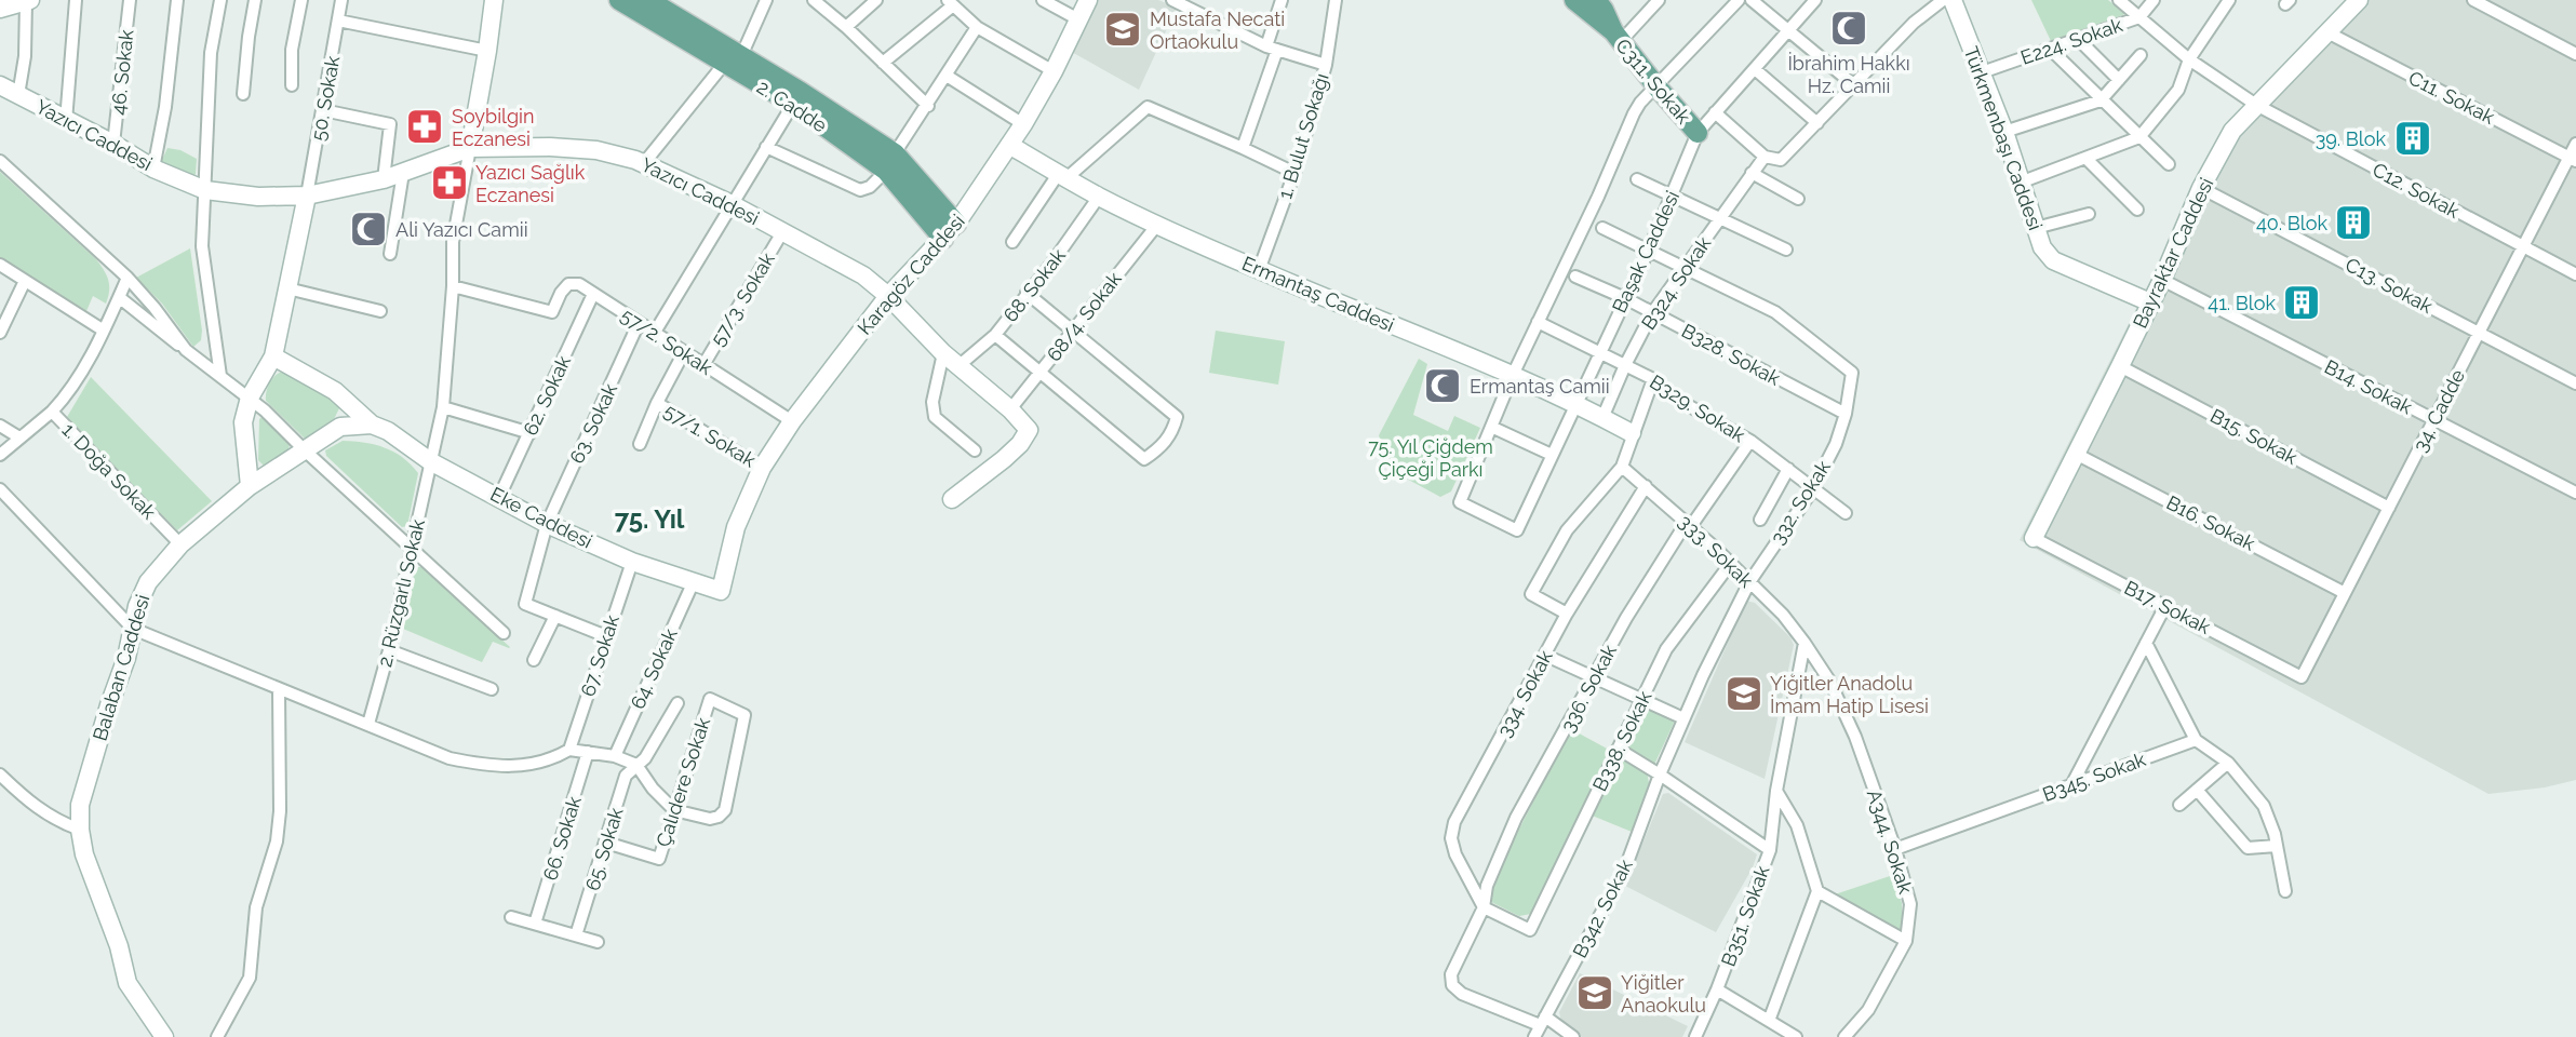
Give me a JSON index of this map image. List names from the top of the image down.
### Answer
{
  "streets": {
    "main road": [
      "C311. Sokak",
      "2. Cadde",
      "Yazıcı Caddesi",
      "Türkmenbaşı Caddesi",
      "Bayraktar Caddesi",
      "Karagöz Caddesi",
      "Ermantaş Caddesi",
      "Eke Caddesi",
      "Balaban Caddesi"
    ],
    "street": [
      "E224. Sokak",
      "46. Sokak",
      "C11. Sokak",
      "50. Sokak",
      "1. Bulut Sokağı",
      "C12. Sokak",
      "Başak Caddesi",
      "B324. Sokak",
      "68. Sokak",
      "C13. Sokak",
      "57/3. Sokak",
      "68/4. Sokak",
      "57/2. Sokak",
      "B328. Sokak",
      "B14. Sokak",
      "62. Sokak",
      "B329. Sokak",
      "34. Cadde",
      "63. Sokak",
      "57/1. Sokak",
      "B15. Sokak",
      "1. Doğa Sokak",
      "332. Sokak",
      "B16. Sokak",
      "333. Sokak",
      "2. Rüzgarlı Sokak",
      "B17. Sokak",
      "67. Sokak",
      "64. Sokak",
      "336. Sokak",
      "334. Sokak",
      "B338. Sokak",
      "B345. Sokak",
      "Çalıdere Sokak",
      "66. Sokak",
      "A344. Sokak",
      "65. Sokak",
      "B342. Sokak",
      "B351. Sokak"
    ]
  },
  "crossings": [
    ["E224. Sokak", "Türkmenbaşı Caddesi"],
    ["E224. Sokak", "C12. Sokak"],
    ["46. Sokak", "Yazıcı Caddesi"],
    ["C311. Sokak", "Başak Caddesi"],
    ["C11. Sokak", "Bayraktar Caddesi"],
    ["C11. Sokak", "34. Cadde"],
    ["50. Sokak", "Yazıcı Caddesi"],
    ["2. Cadde", "Karagöz Caddesi"],
    ["Yazıcı Caddesi", "Karagöz Caddesi"],
    ["Yazıcı Caddesi", "68. Sokak"],
    ["Yazıcı Caddesi", "57/3. Sokak"],
    ["Yazıcı Caddesi", "68/4. Sokak"],
    ["Yazıcı Caddesi", "2. Rüzgarlı Sokak"],
    ["1. Bulut Sokağı", "Ermantaş Caddesi"],
    ["Türkmenbaşı Caddesi", "Bayraktar Caddesi"],
    ["C12. Sokak", "Bayraktar Caddesi"],
    ["C12. Sokak", "34. Cadde"],
    ["Başak Caddesi", "Ermantaş Caddesi"],
    ["Başak Caddesi", "B328. Sokak"],
    ["Başak Caddesi", "B329. Sokak"],
    ["Bayraktar Caddesi", "C13. Sokak"],
    ["Bayraktar Caddesi", "B14. Sokak"],
    ["Bayraktar Caddesi", "B15. Sokak"],
    ["Bayraktar Caddesi", "B16. Sokak"],
    ["Bayraktar Caddesi", "B17. Sokak"],
    ["Karagöz Caddesi", "Ermantaş Caddesi"],
    ["Karagöz Caddesi", "57/2. Sokak"],
    ["Karagöz Caddesi", "57/1. Sokak"],
    ["Karagöz Caddesi", "Eke Caddesi"],
    ["B324. Sokak", "Ermantaş Caddesi"],
    ["B324. Sokak", "B328. Sokak"],
    ["B324. Sokak", "B329. Sokak"],
    ["B324. Sokak", "332. Sokak"],
    ["68. Sokak", "Ermantaş Caddesi"],
    ["C13. Sokak", "34. Cadde"],
    ["Ermantaş Caddesi", "68/4. Sokak"],
    ["57/3. Sokak", "57/2. Sokak"],
    ["57/3. Sokak", "57/1. Sokak"],
    ["57/2. Sokak", "62. Sokak"],
    ["57/2. Sokak", "63. Sokak"],
    ["57/2. Sokak", "2. Rüzgarlı Sokak"],
    ["B328. Sokak", "332. Sokak"],
    ["B14. Sokak", "34. Cadde"],
    ["62. Sokak", "Eke Caddesi"],
    ["B329. Sokak", "332. Sokak"],
    ["B329. Sokak", "336. Sokak"],
    ["34. Cadde", "B15. Sokak"],
    ["34. Cadde", "B16. Sokak"],
    ["34. Cadde", "B17. Sokak"],
    ["63. Sokak", "Eke Caddesi"],
    ["1. Doğa Sokak", "Balaban Caddesi"],
    ["332. Sokak", "333. Sokak"],
    ["332. Sokak", "B342. Sokak"],
    ["Eke Caddesi", "2. Rüzgarlı Sokak"],
    ["Eke Caddesi", "67. Sokak"],
    ["Eke Caddesi", "64. Sokak"],
    ["333. Sokak", "336. Sokak"],
    ["333. Sokak", "334. Sokak"],
    ["333. Sokak", "B338. Sokak"],
    ["333. Sokak", "A344. Sokak"],
    ["333. Sokak", "B342. Sokak"],
    ["333. Sokak", "B351. Sokak"],
    ["336. Sokak", "334. Sokak"],
    ["336. Sokak", "B338. Sokak"],
    ["336. Sokak", "B342. Sokak"],
    ["334. Sokak", "B338. Sokak"],
    ["B345. Sokak", "A344. Sokak"],
    ["Çalıdere Sokak", "65. Sokak"],
    ["A344. Sokak", "B351. Sokak"]
  ],
  "districts": ["75. Yıl"],
  "parks": ["75. Yıl Çiğdem Çiçeği Parkı"],
  "places": {
    "mosque": ["İbrahim Hakkı Hz. Camii", "Ali Yazıcı Camii", "Ermantaş Camii"],
    "school or university": ["Mustafa Necati Ortaokulu", "Yiğitler Anadolu İmam Hatip Lisesi", "Yiğitler Anaokulu"],
    "pharmacy": ["Soybilgin Eczanesi", "Yazıcı Sağlık Eczanesi"],
    "building": ["39. Blok", "40. Blok", "41. Blok"]
  }
}
